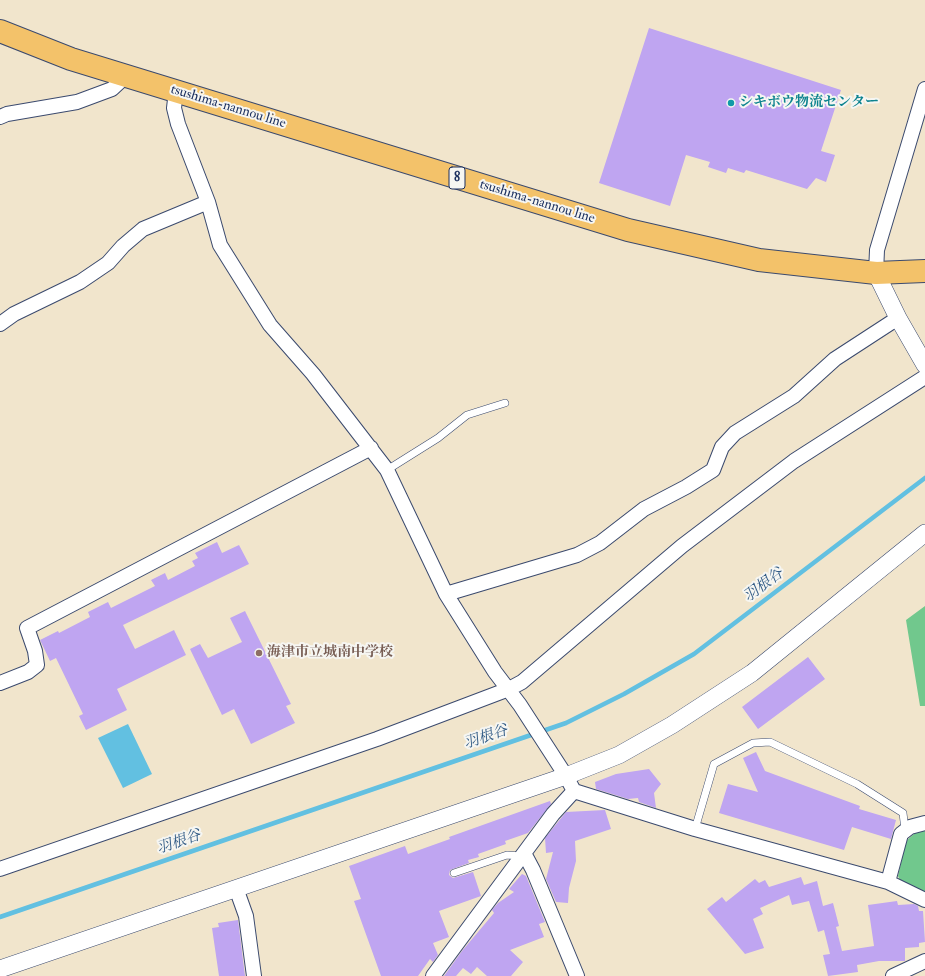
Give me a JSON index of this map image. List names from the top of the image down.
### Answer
{
  "streets": {
    "main road": ["tsushima-nannou line", "8"]
  },
  "water": ["羽根谷"],
  "places": ["シキボウ物流センター", "海津市立城南中学校"]
}
